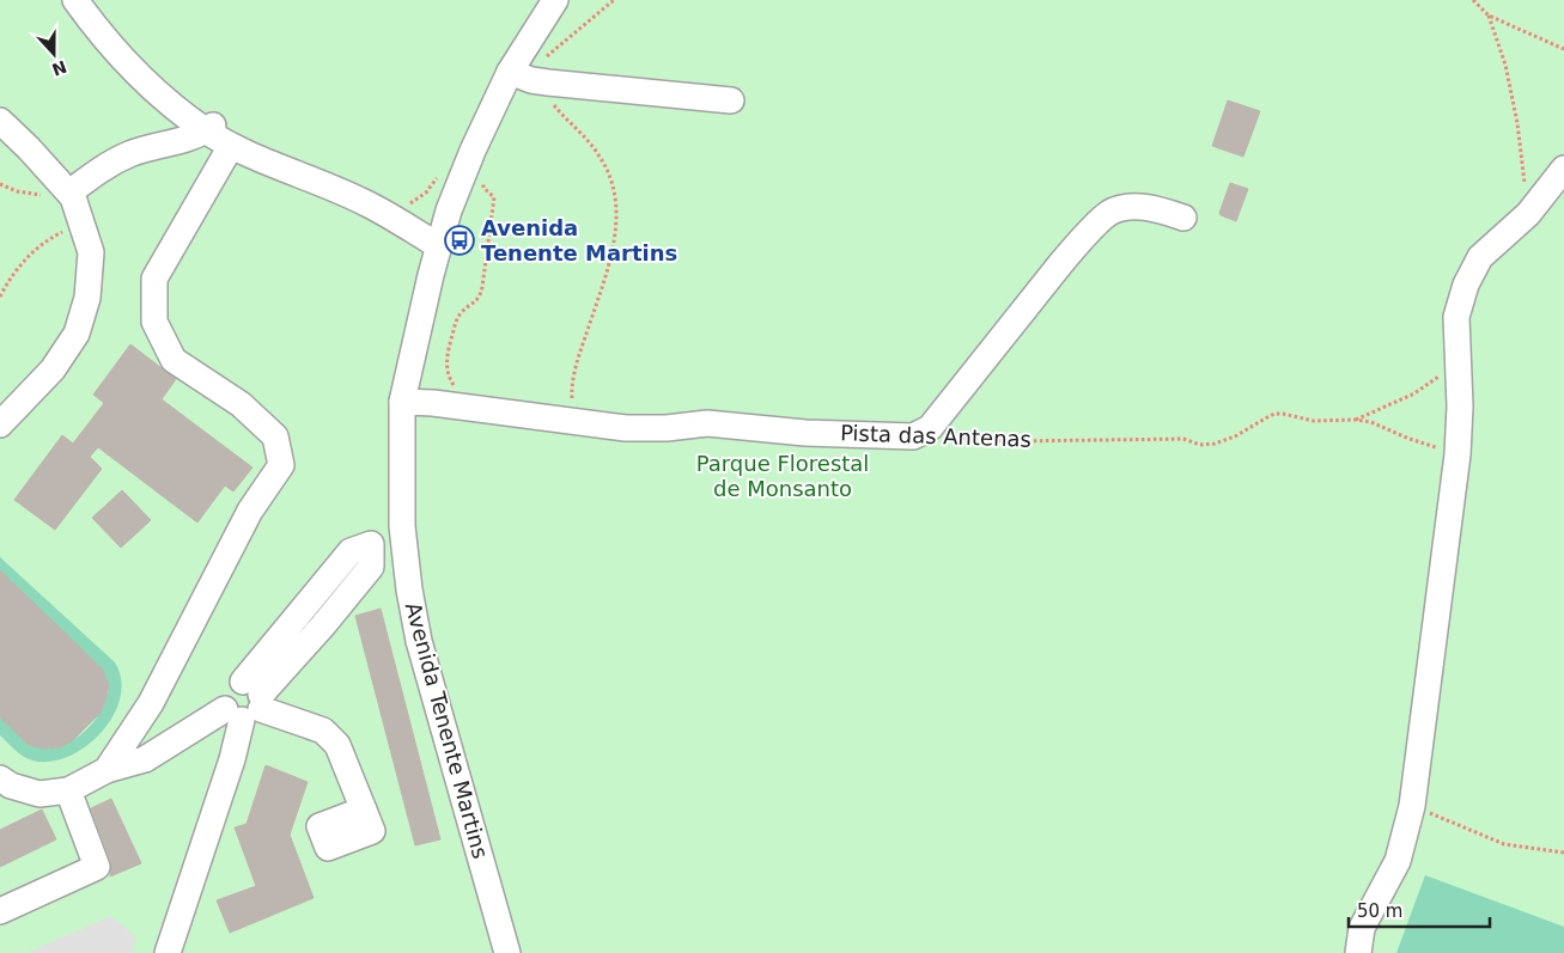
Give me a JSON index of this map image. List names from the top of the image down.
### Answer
{
  "streets": {
    "street": ["Pista das Antenas", "Avenida Tenente Martins"]
  },
  "crossings": [
    ["Pista das Antenas", "Avenida Tenente Martins"]
  ],
  "parks": ["Parque Florestal de Monsanto"],
  "places": {
    "bus stop": ["Avenida Tenente Martins"]
  },
  "scale_bar": "50 m",
  "north": "bottom"
}
